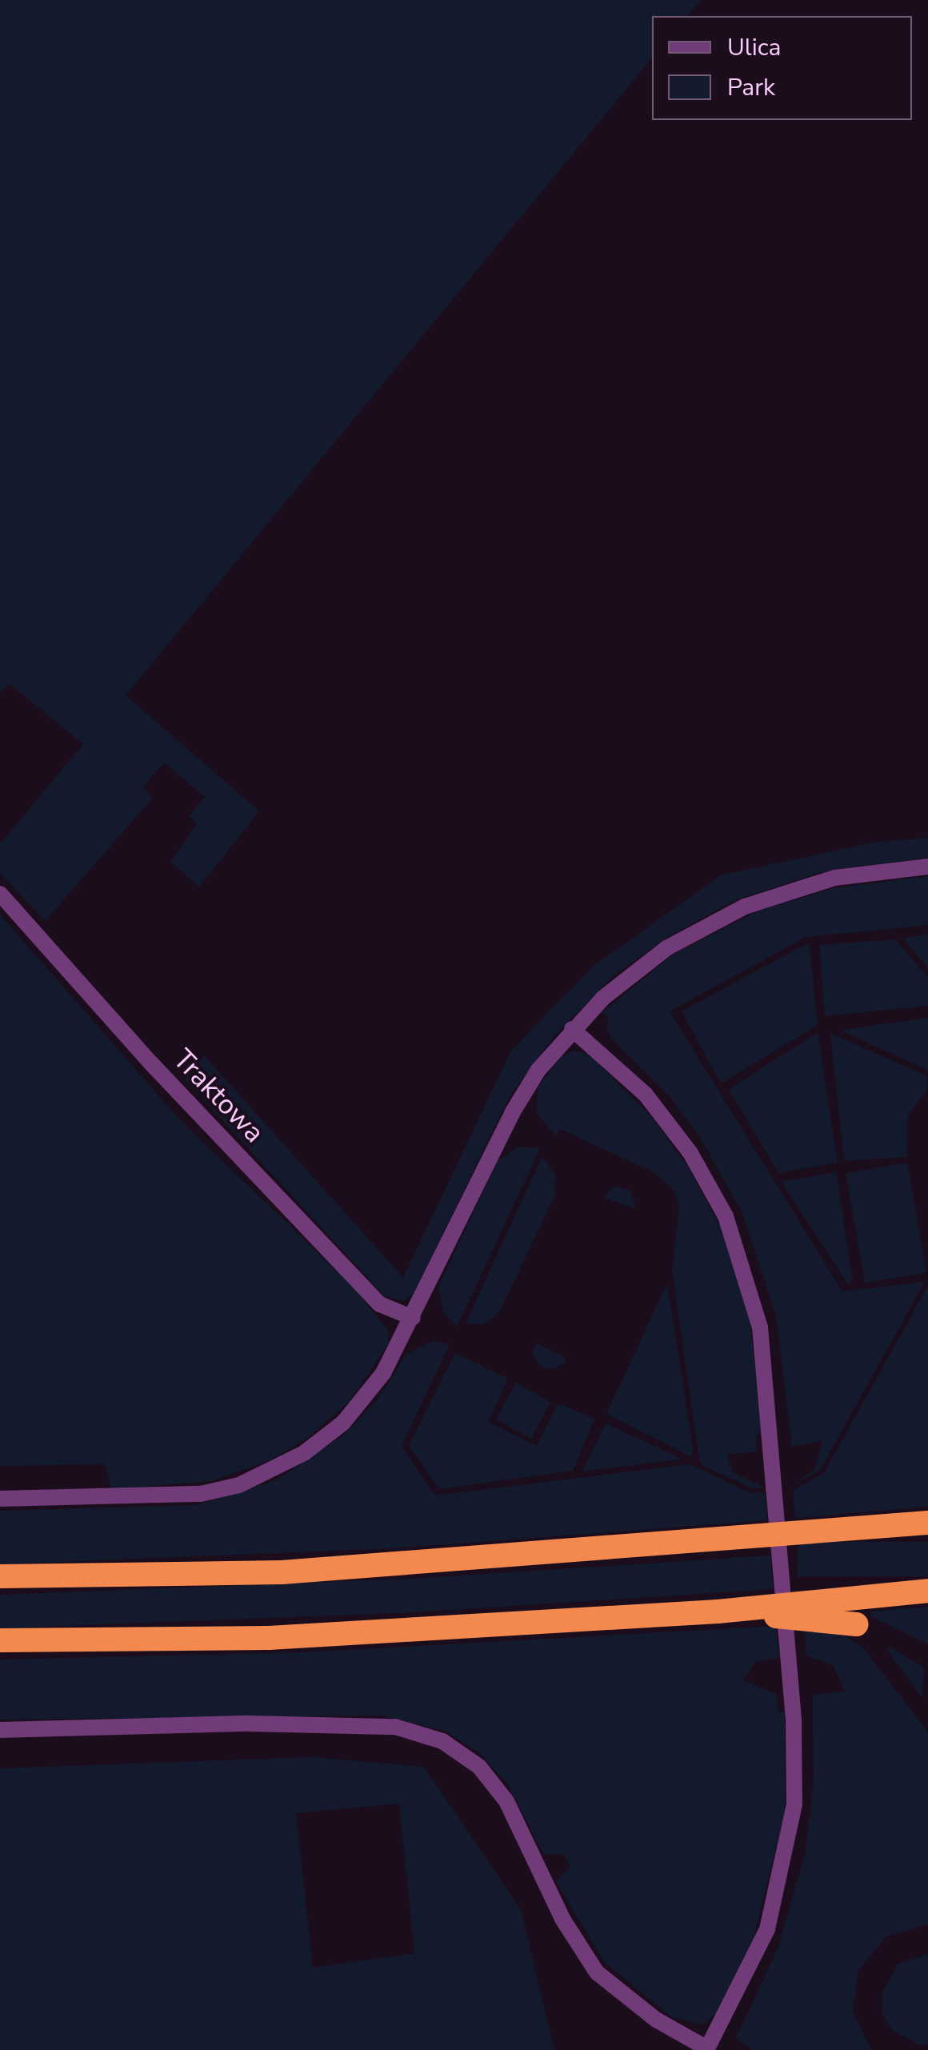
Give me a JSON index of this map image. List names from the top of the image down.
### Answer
{
  "streets": {
    "street": ["Traktowa"]
  },
  "legend": ["Ulica", "Park"]
}
